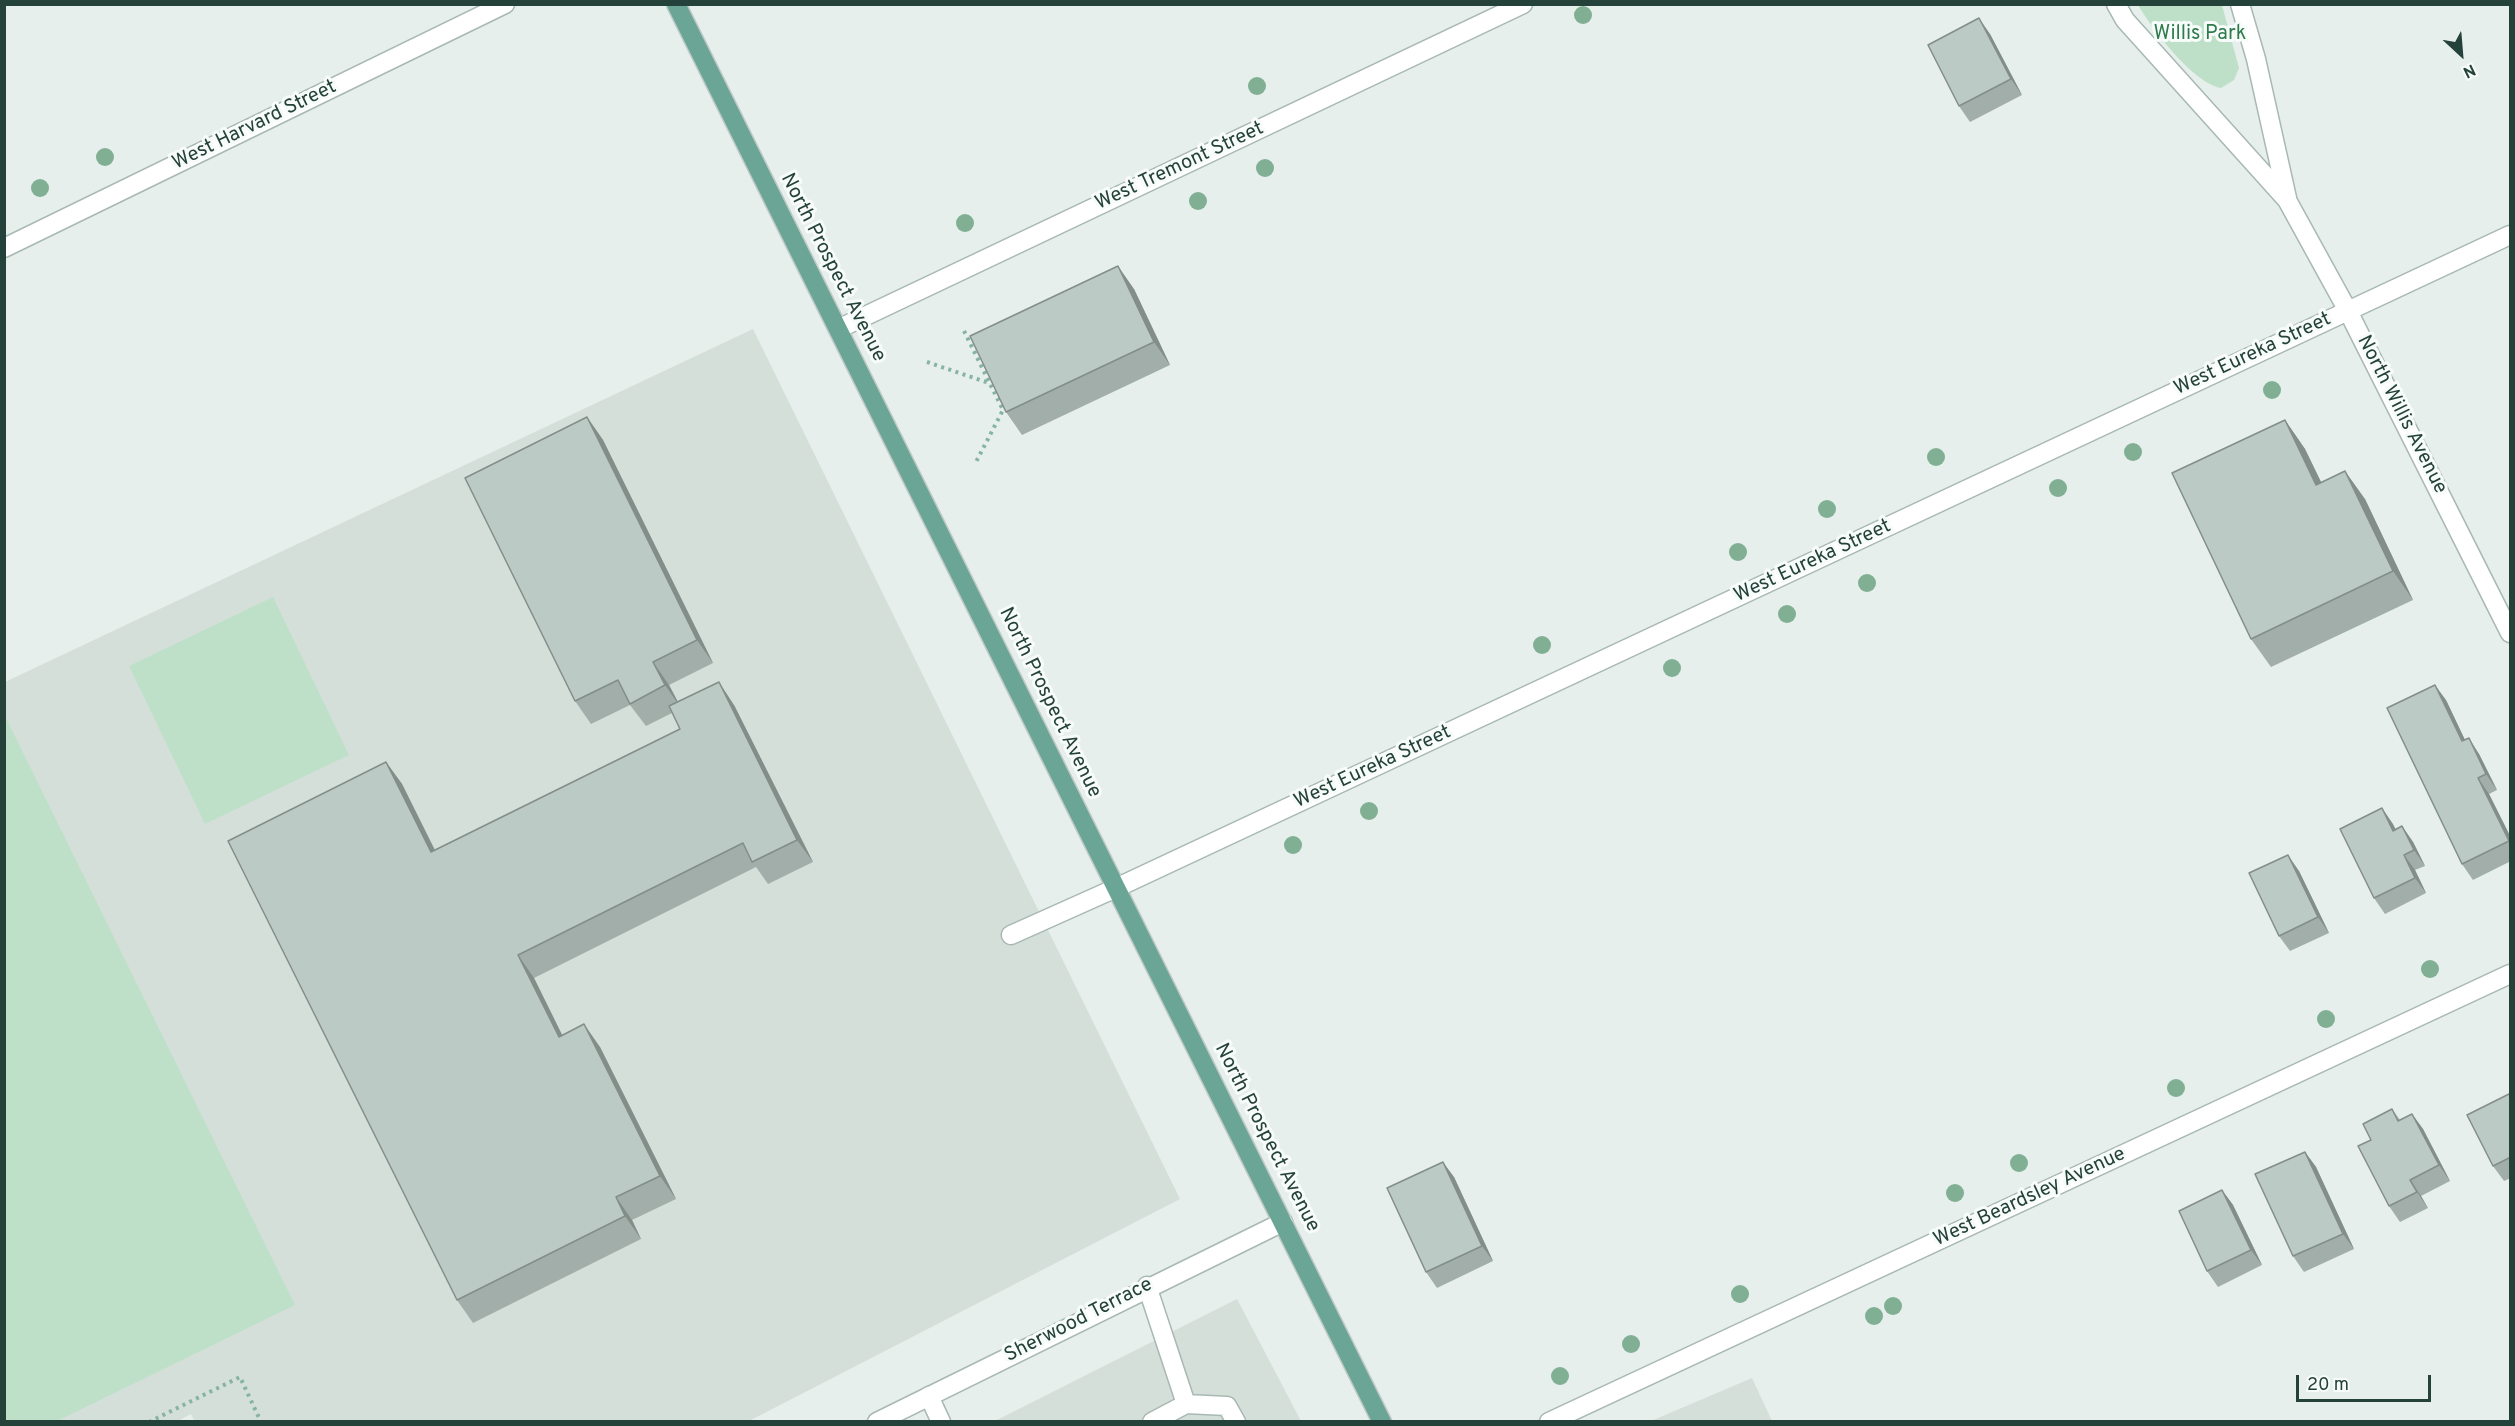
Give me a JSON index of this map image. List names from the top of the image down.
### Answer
{
  "streets": {
    "main road": ["North Prospect Avenue"],
    "street": [
      "West Harvard Street",
      "West Tremont Street",
      "West Eureka Street",
      "North Willis Avenue",
      "West Beardsley Avenue",
      "Sherwood Terrace"
    ]
  },
  "crossings": [
    ["West Tremont Street", "North Prospect Avenue"],
    ["North Prospect Avenue", "West Eureka Street"],
    ["North Prospect Avenue", "Sherwood Terrace"],
    ["West Eureka Street", "North Willis Avenue"]
  ],
  "parks": ["Willis Park"],
  "scale_bar": "20 m",
  "north": "bottom right"
}
